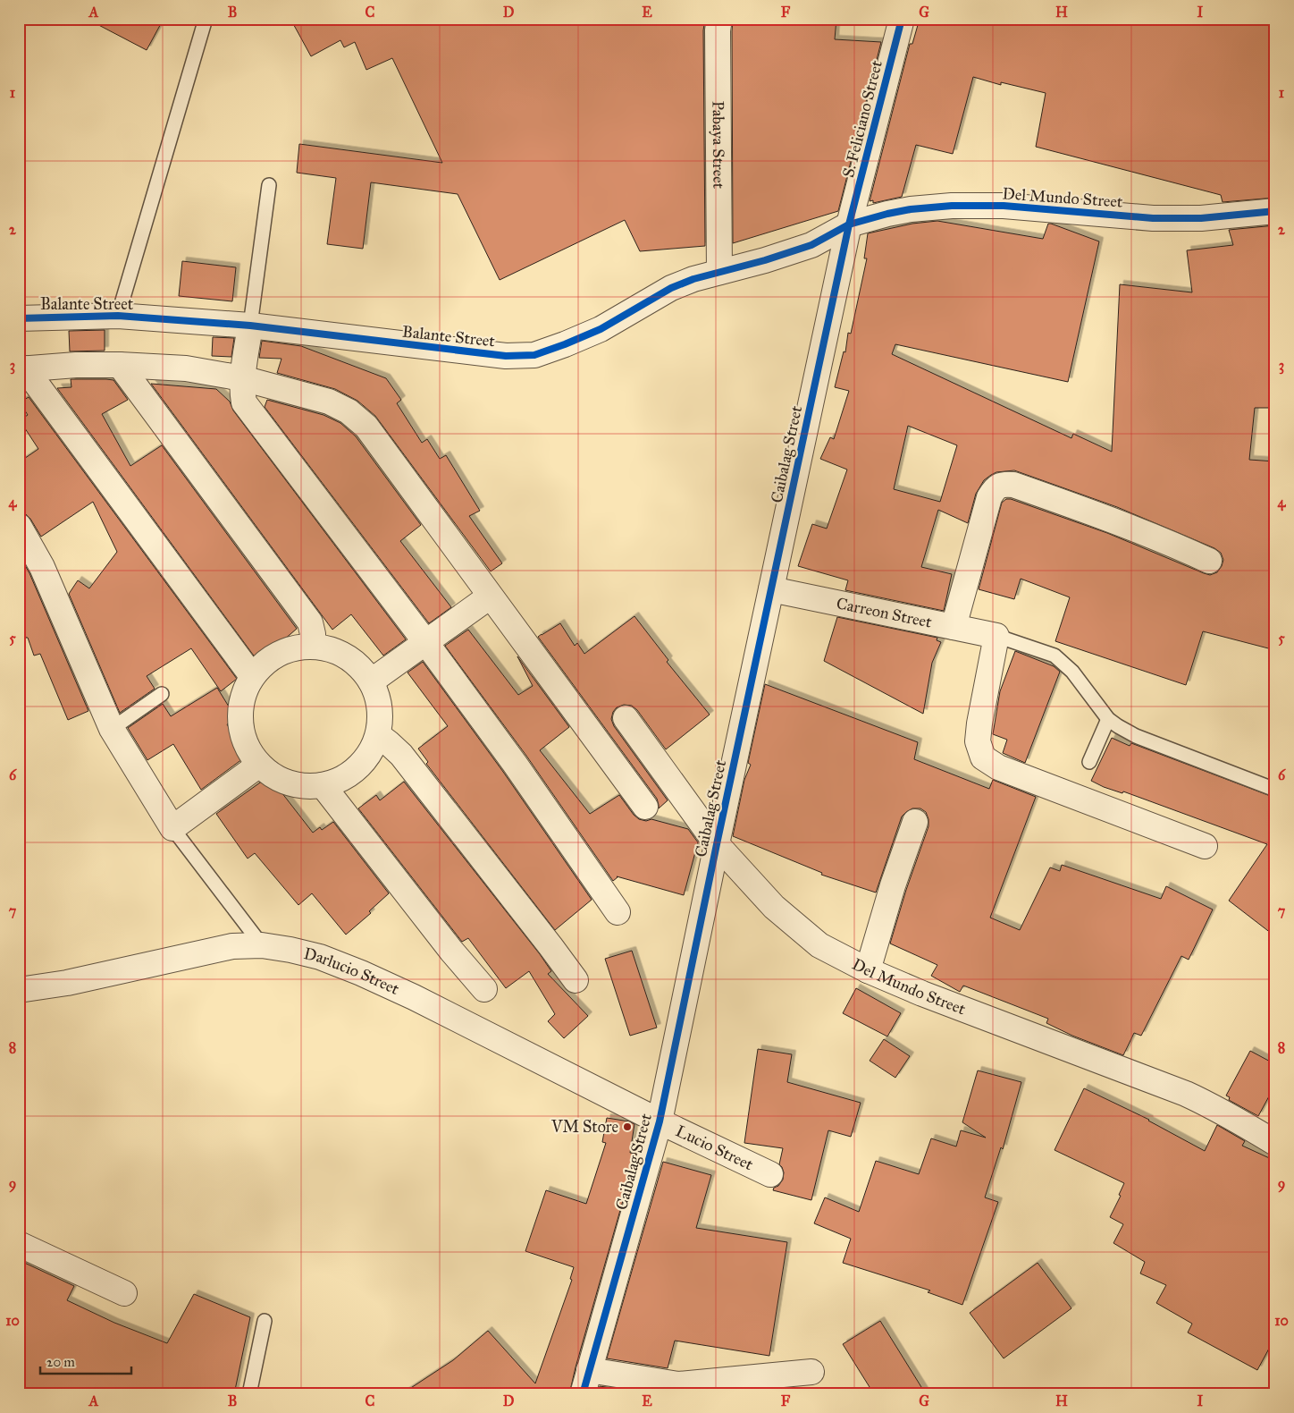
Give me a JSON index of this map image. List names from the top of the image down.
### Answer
{
  "streets": {
    "street": [
      "S. Feliciano Street",
      "Pabaya Street",
      "Del Mundo Street",
      "Balante Street",
      "Caibalag Street",
      "Carreon Street",
      "Darlucio Street",
      "Lucio Street"
    ]
  },
  "crossings": [
    ["S. Feliciano Street", "Del Mundo Street"],
    ["S. Feliciano Street", "Balante Street"],
    ["S. Feliciano Street", "Caibalag Street"],
    ["Pabaya Street", "Balante Street"],
    ["Del Mundo Street", "Balante Street"],
    ["Del Mundo Street", "Caibalag Street"],
    ["Balante Street", "Caibalag Street"],
    ["Caibalag Street", "Carreon Street"],
    ["Caibalag Street", "Darlucio Street"],
    ["Caibalag Street", "Lucio Street"],
    ["Darlucio Street", "Lucio Street"]
  ],
  "places": ["VM Store"],
  "scale_bar": "20 m",
  "grid": {
    "columns": [
      "A",
      "B",
      "C",
      "D",
      "E",
      "F",
      "G",
      "H",
      "I"
    ],
    "rows": [
      "1",
      "2",
      "3",
      "4",
      "5",
      "6",
      "7",
      "8",
      "9",
      "10"
    ]
  }
}
